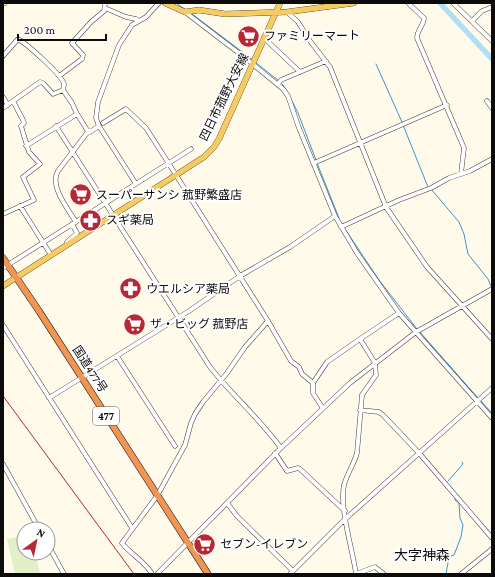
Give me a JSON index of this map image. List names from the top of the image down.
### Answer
{
  "streets": {
    "highway": ["国道477号", "477"],
    "main road": ["四日市菰野大安線"]
  },
  "crossings": [
    ["四日市菰野大安線", "国道477号"]
  ],
  "districts": ["大字神森"],
  "places": {
    "supermarket": [
      "ファミリーマート",
      "スーパーサンシ 菰野繁盛店",
      "ザ・ビッグ 菰野店",
      "セブン-イレブン"
    ],
    "pharmacy": ["スギ薬局", "ウエルシア薬局"]
  },
  "scale_bar": "200 m",
  "north": "top right"
}
